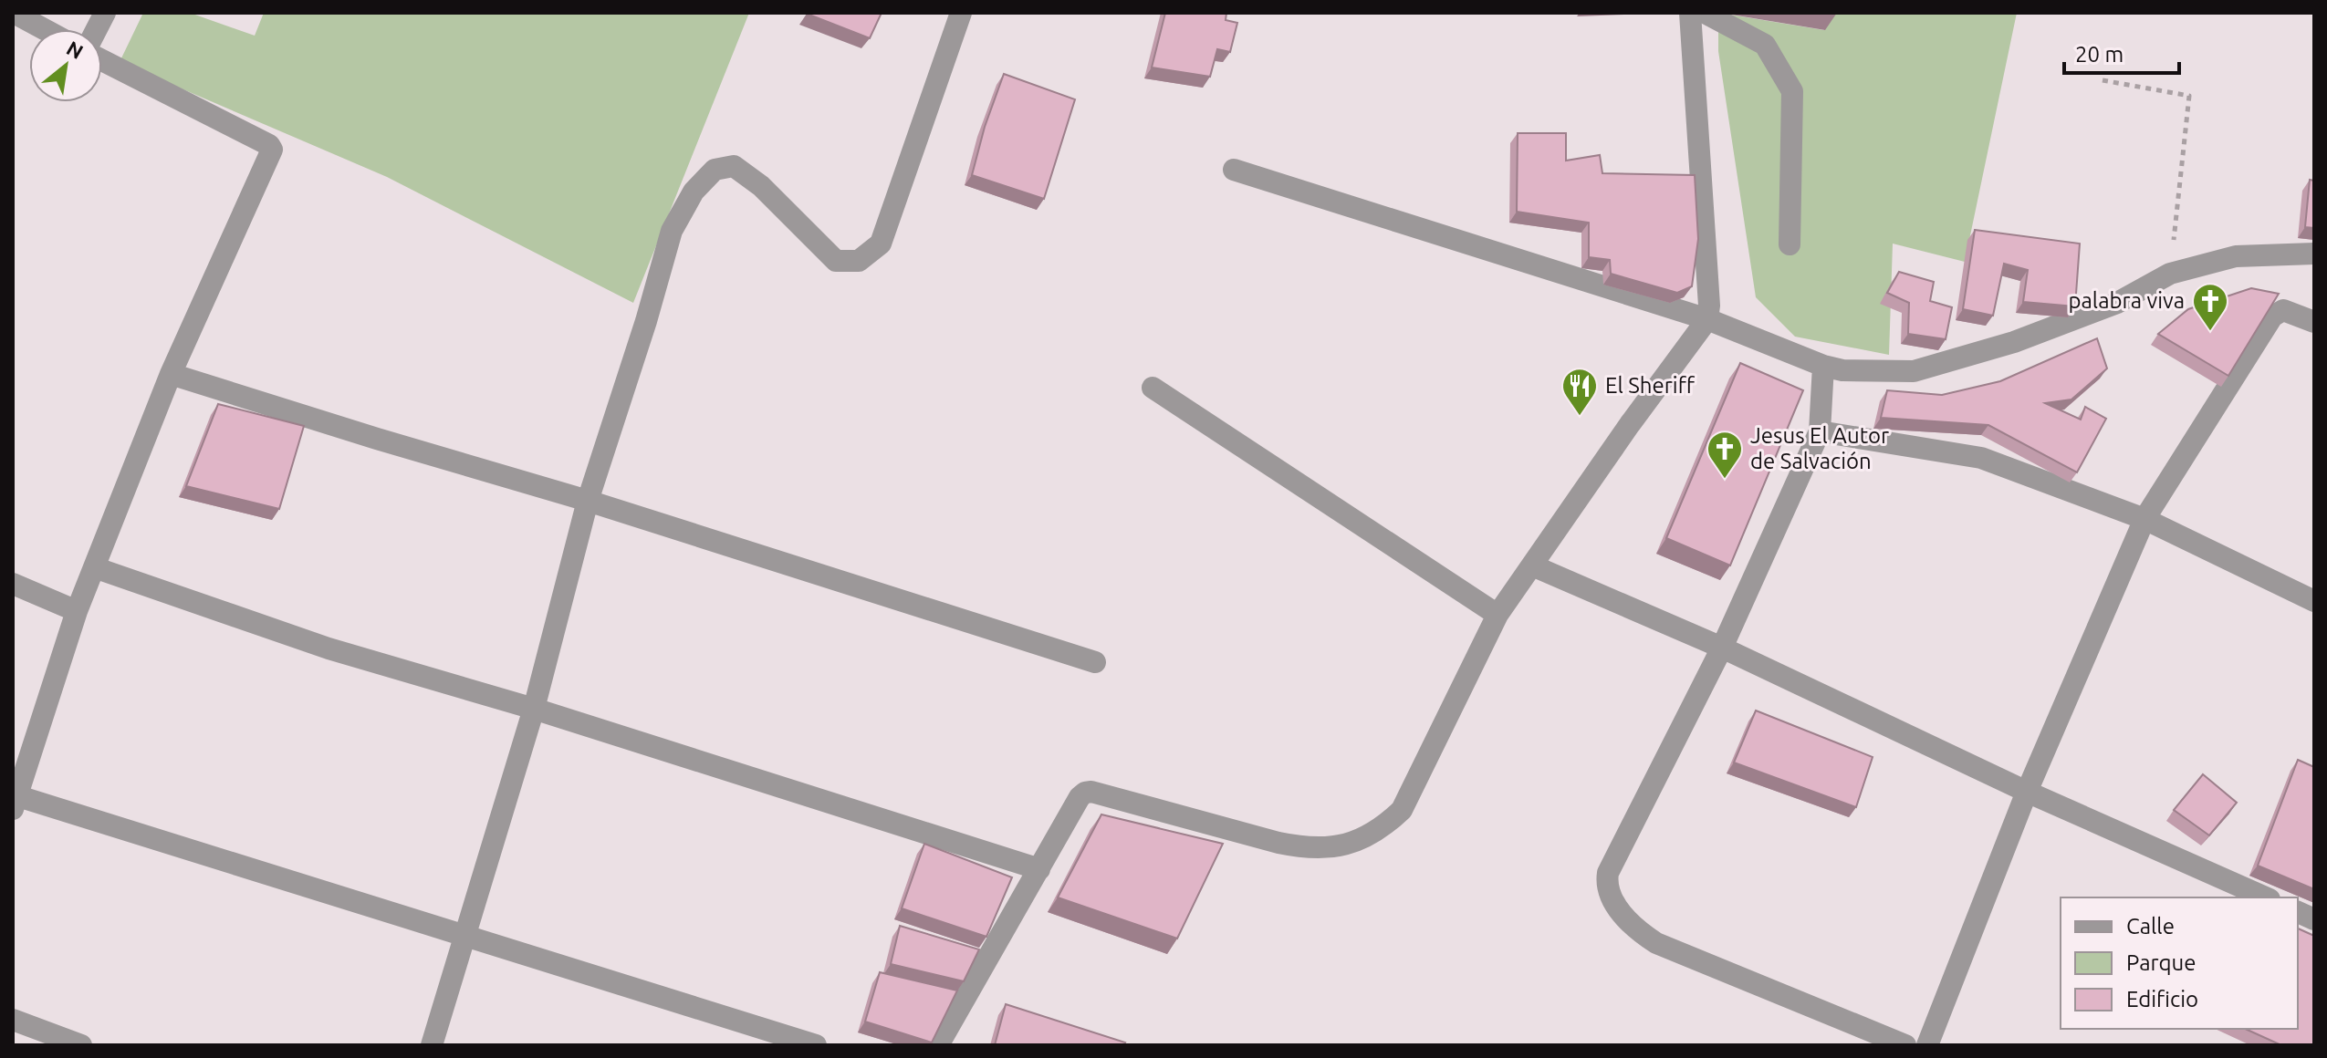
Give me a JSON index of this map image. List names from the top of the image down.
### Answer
{
  "places": {
    "church": ["palabra viva", "Jesus El Autor de Salvación"],
    "restaurant": ["El Sheriff"]
  },
  "legend": ["Calle", "Parque", "Edificio"],
  "scale_bar": "20 m",
  "north": "top right"
}
